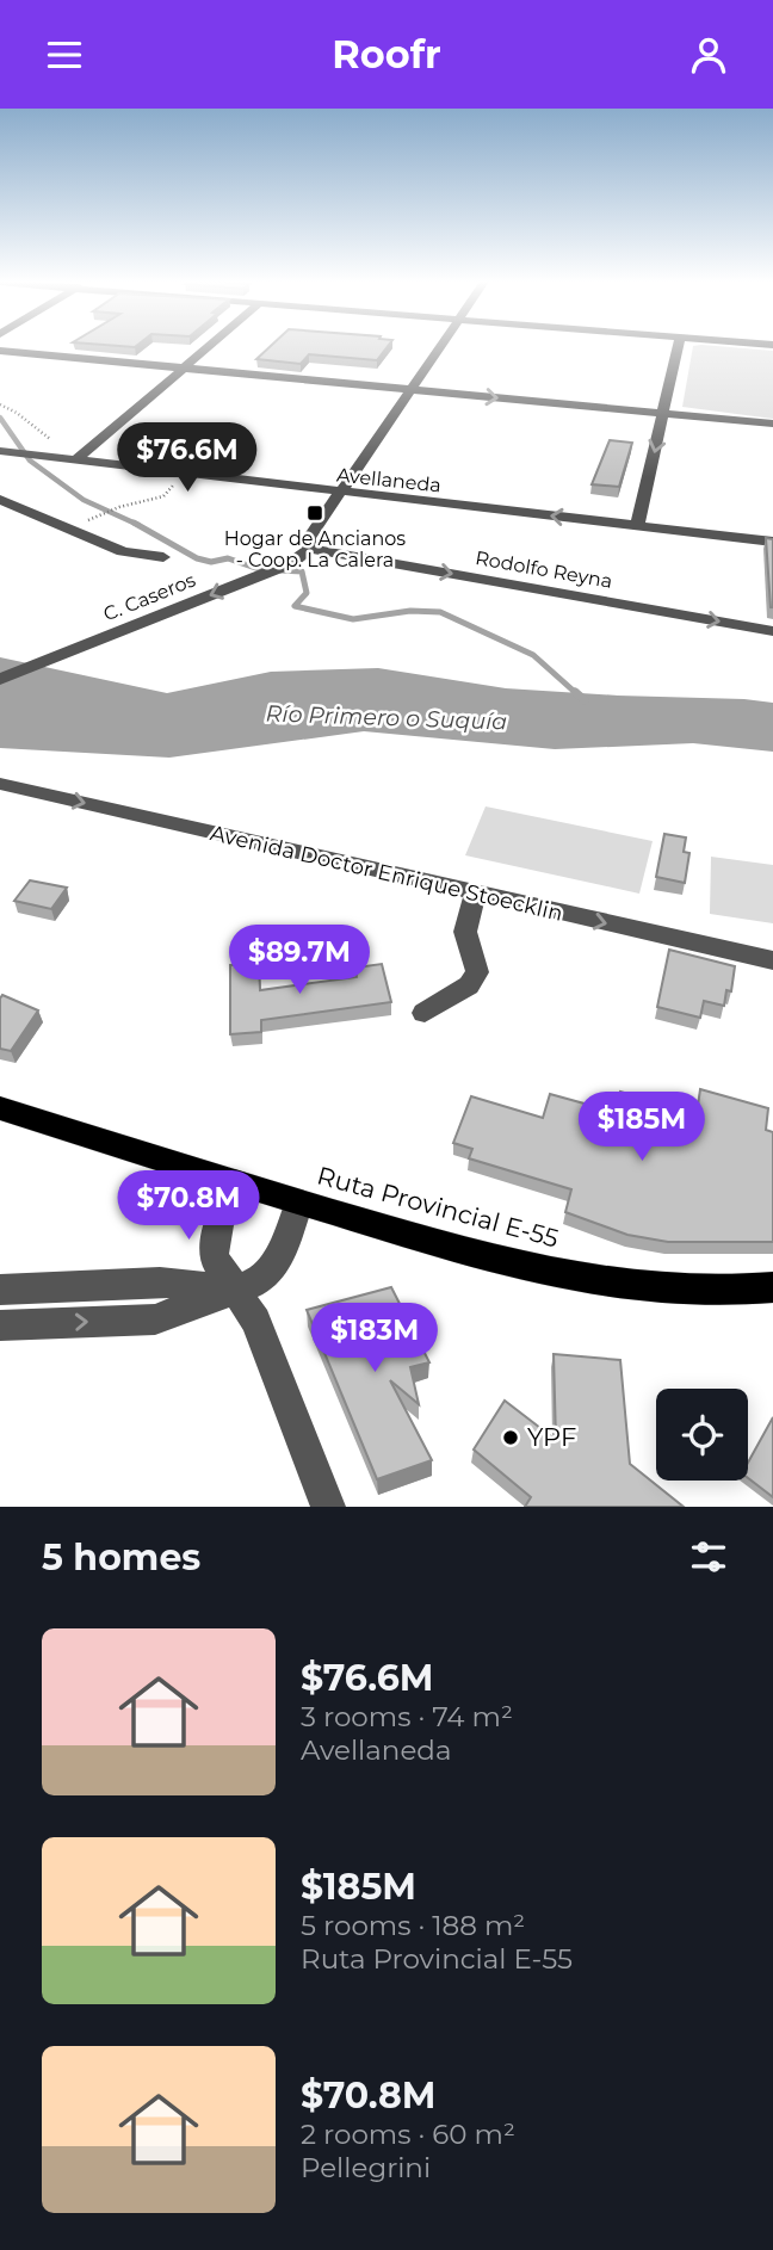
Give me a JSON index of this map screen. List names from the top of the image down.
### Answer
{
  "streets": {
    "main road": ["Ruta Provincial E-55"],
    "street": [
      "Avellaneda",
      "Rodolfo Reyna",
      "C. Caseros",
      "Avenida Doctor Enrique Stoecklin"
    ]
  },
  "crossings": [
    ["Rodolfo Reyna", "C. Caseros"]
  ],
  "one_way": ["C. Caseros", "Avenida Doctor Enrique Stoecklin"],
  "water": ["Río Primero o Suquía"],
  "places": {
    "transit": ["Hogar de Ancianos - Coop. La Calera"],
    "other": ["YPF"]
  },
  "page": {
    "header": "Roofr",
    "price": [
      "$76.6M",
      "$89.7M",
      "$185M",
      "$70.8M",
      "$183M"
    ],
    "heading": "5 homes",
    "list": [
      {
        "name": "$76.6M",
        "note": "3 rooms · 74 m² · Avellaneda"
      },
      {
        "name": "$185M",
        "note": "5 rooms · 188 m² · Ruta Provincial E-55"
      },
      {
        "name": "$70.8M",
        "note": "2 rooms · 60 m² · Pellegrini"
      }
    ]
  }
}
